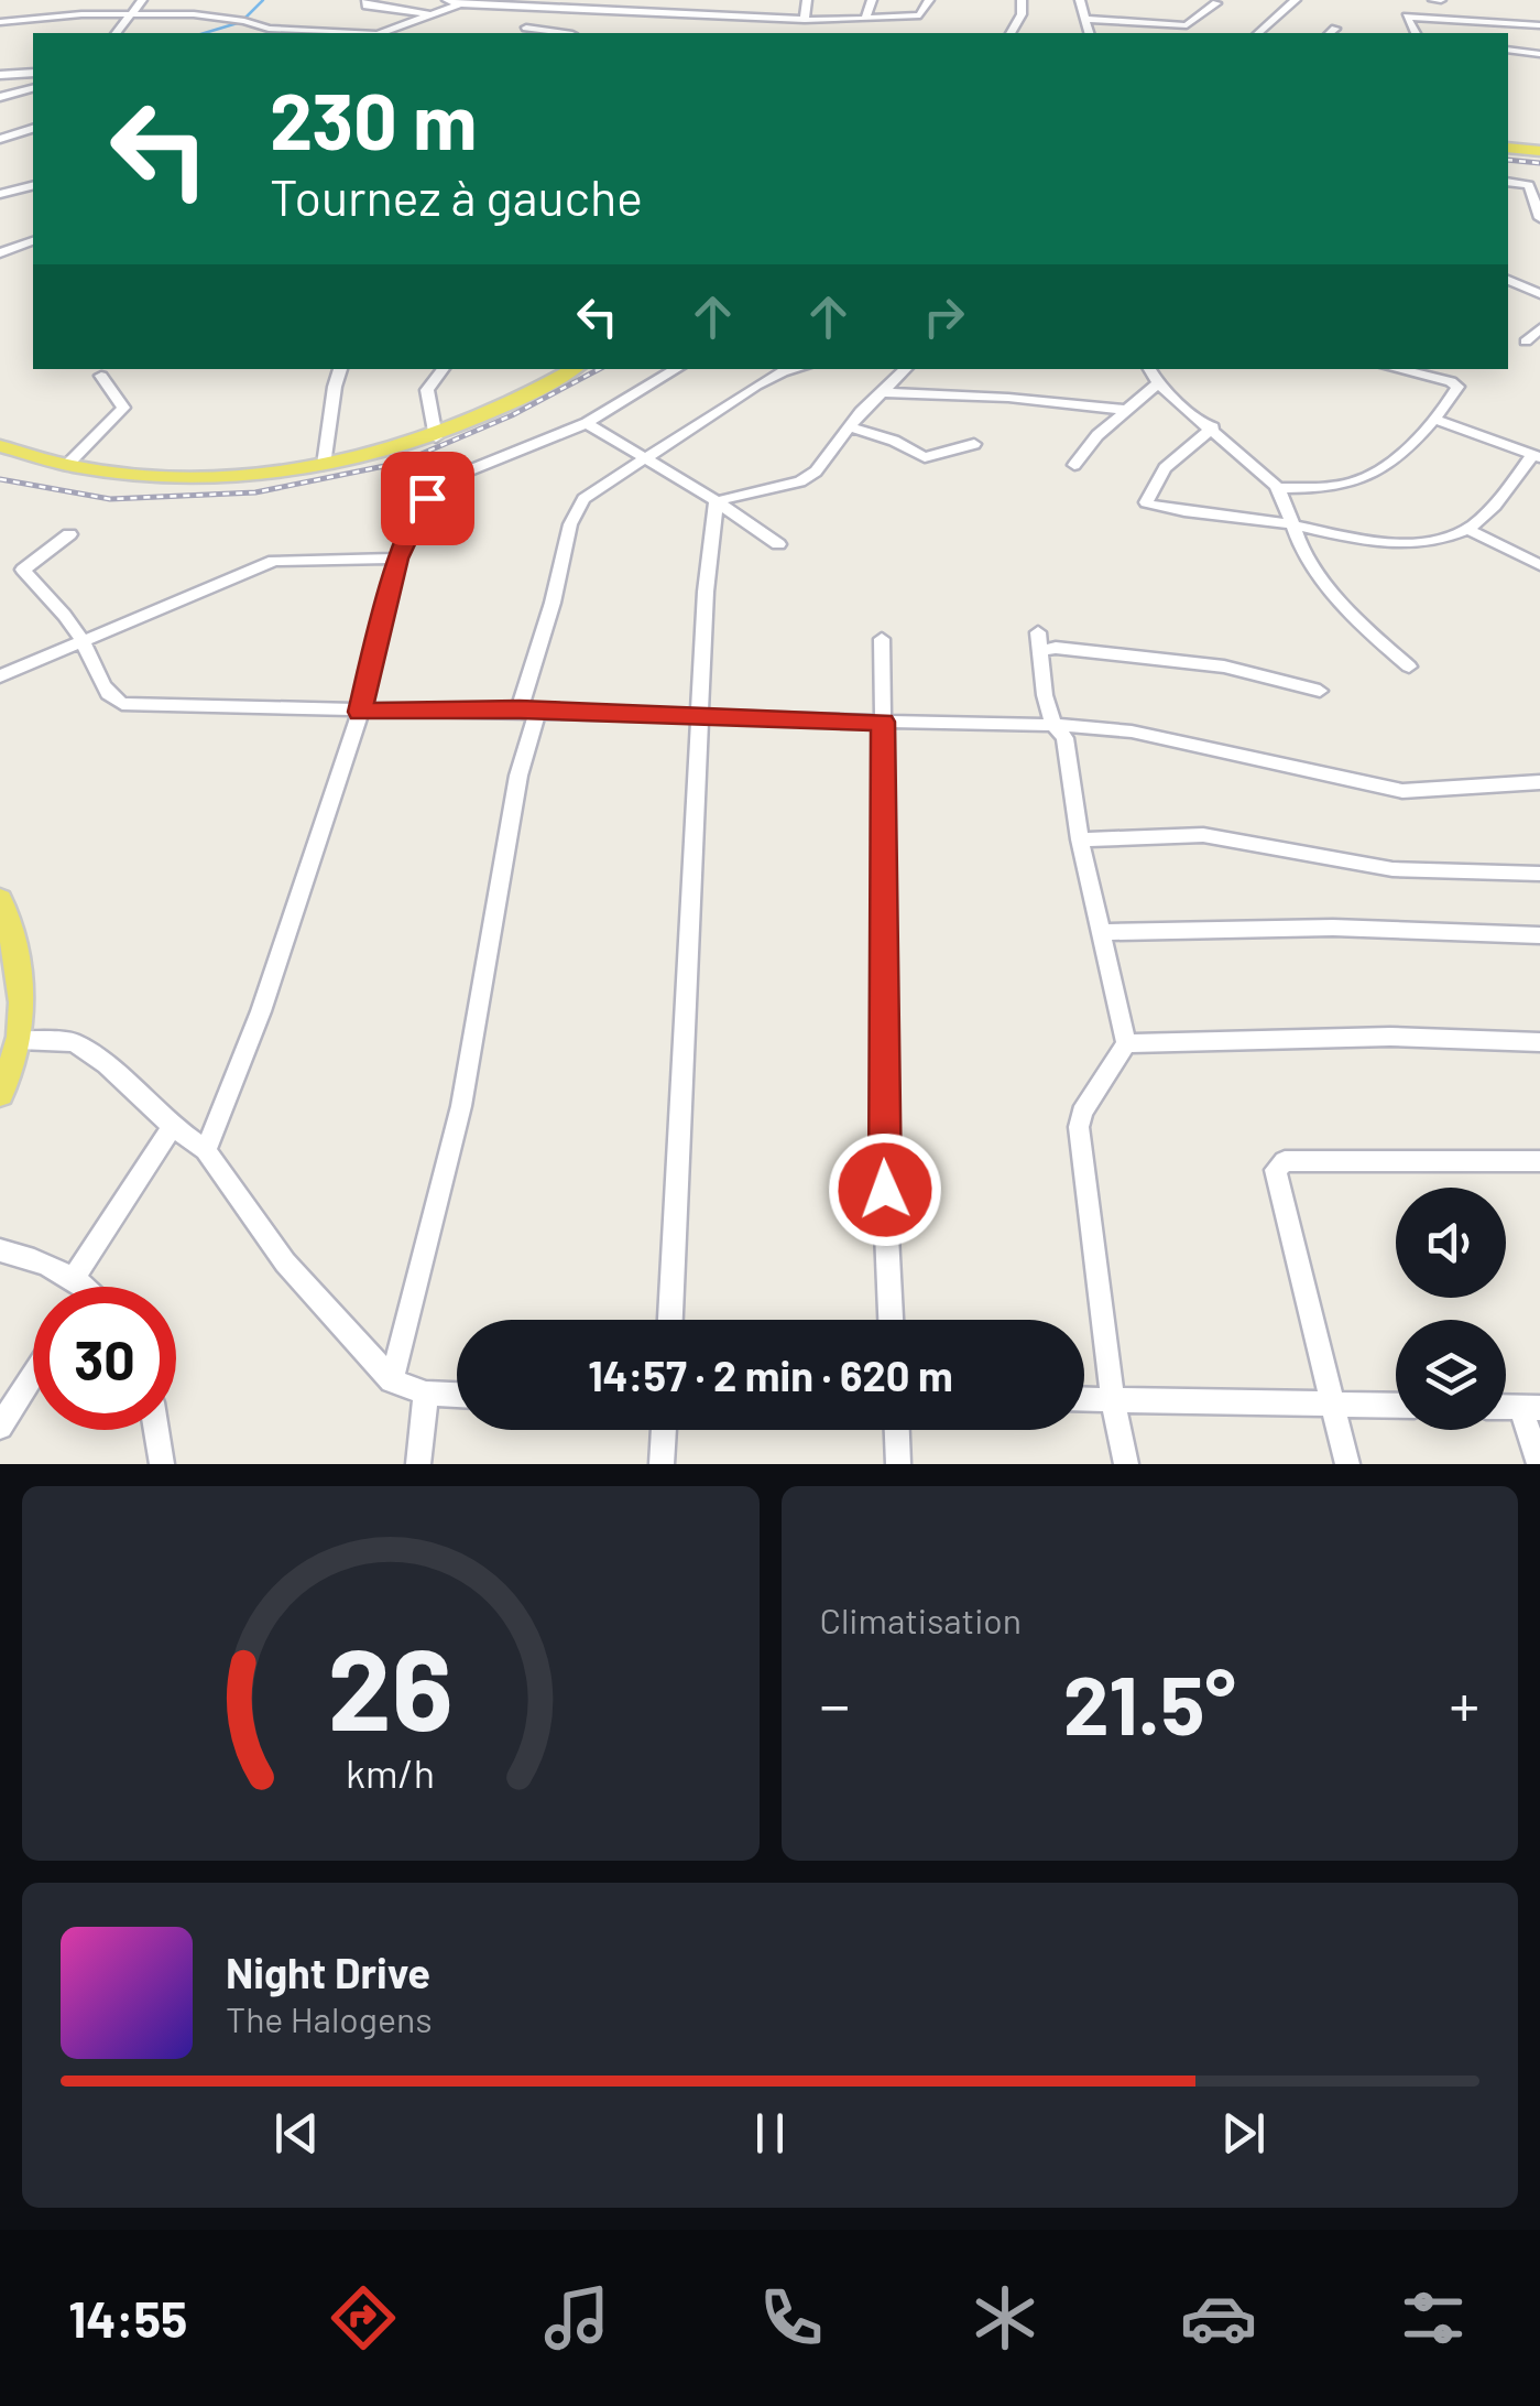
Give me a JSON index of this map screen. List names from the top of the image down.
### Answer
{
  "page": {
    "turn": ["230 m", "Tournez à gauche"],
    "limit": "30",
    "trip": "14:57 · 2 min · 620 m",
    "tile": "Climatisation",
    "heat": ["−", "21.5°", "+"],
    "song": ["Night Drive", "The Halogens"],
    "tabs": "14:55",
    "gauge": ["26", "km/h"]
  }
}
